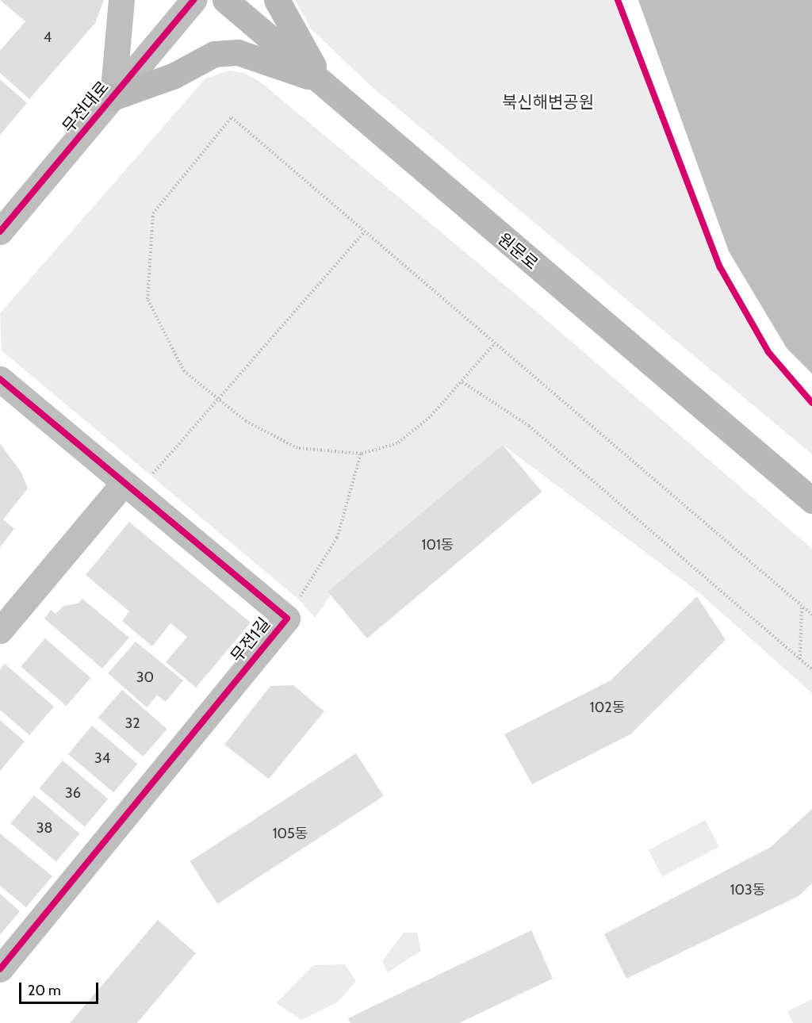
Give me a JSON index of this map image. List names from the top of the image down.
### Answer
{
  "streets": {
    "main road": ["원문로"],
    "street": ["무전대로", "무전1길"]
  },
  "parks": ["북신해변공원"],
  "house_numbers": [
    "4",
    "101동",
    "30",
    "102동",
    "32",
    "34",
    "36",
    "38",
    "105동",
    "103동"
  ],
  "scale_bar": "20 m"
}
